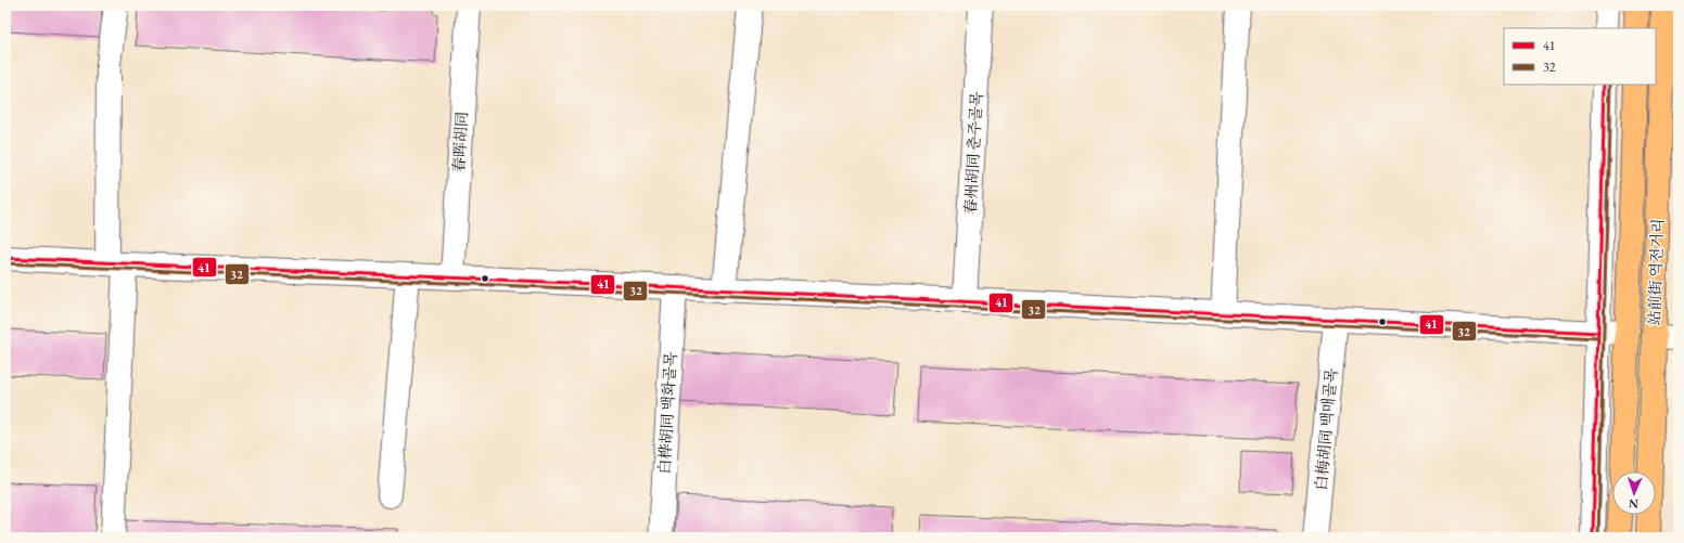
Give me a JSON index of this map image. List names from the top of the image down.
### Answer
{
  "streets": {
    "main road": ["站前街 역전거리"],
    "street": [
      "春晖胡同",
      "春州胡同 춘주골목",
      "白桦胡同 백화골목",
      "白梅胡同 백매골목"
    ]
  },
  "lines": ["transit line 41", "transit line 32"],
  "legend": ["41", "32"],
  "north": "bottom"
}
